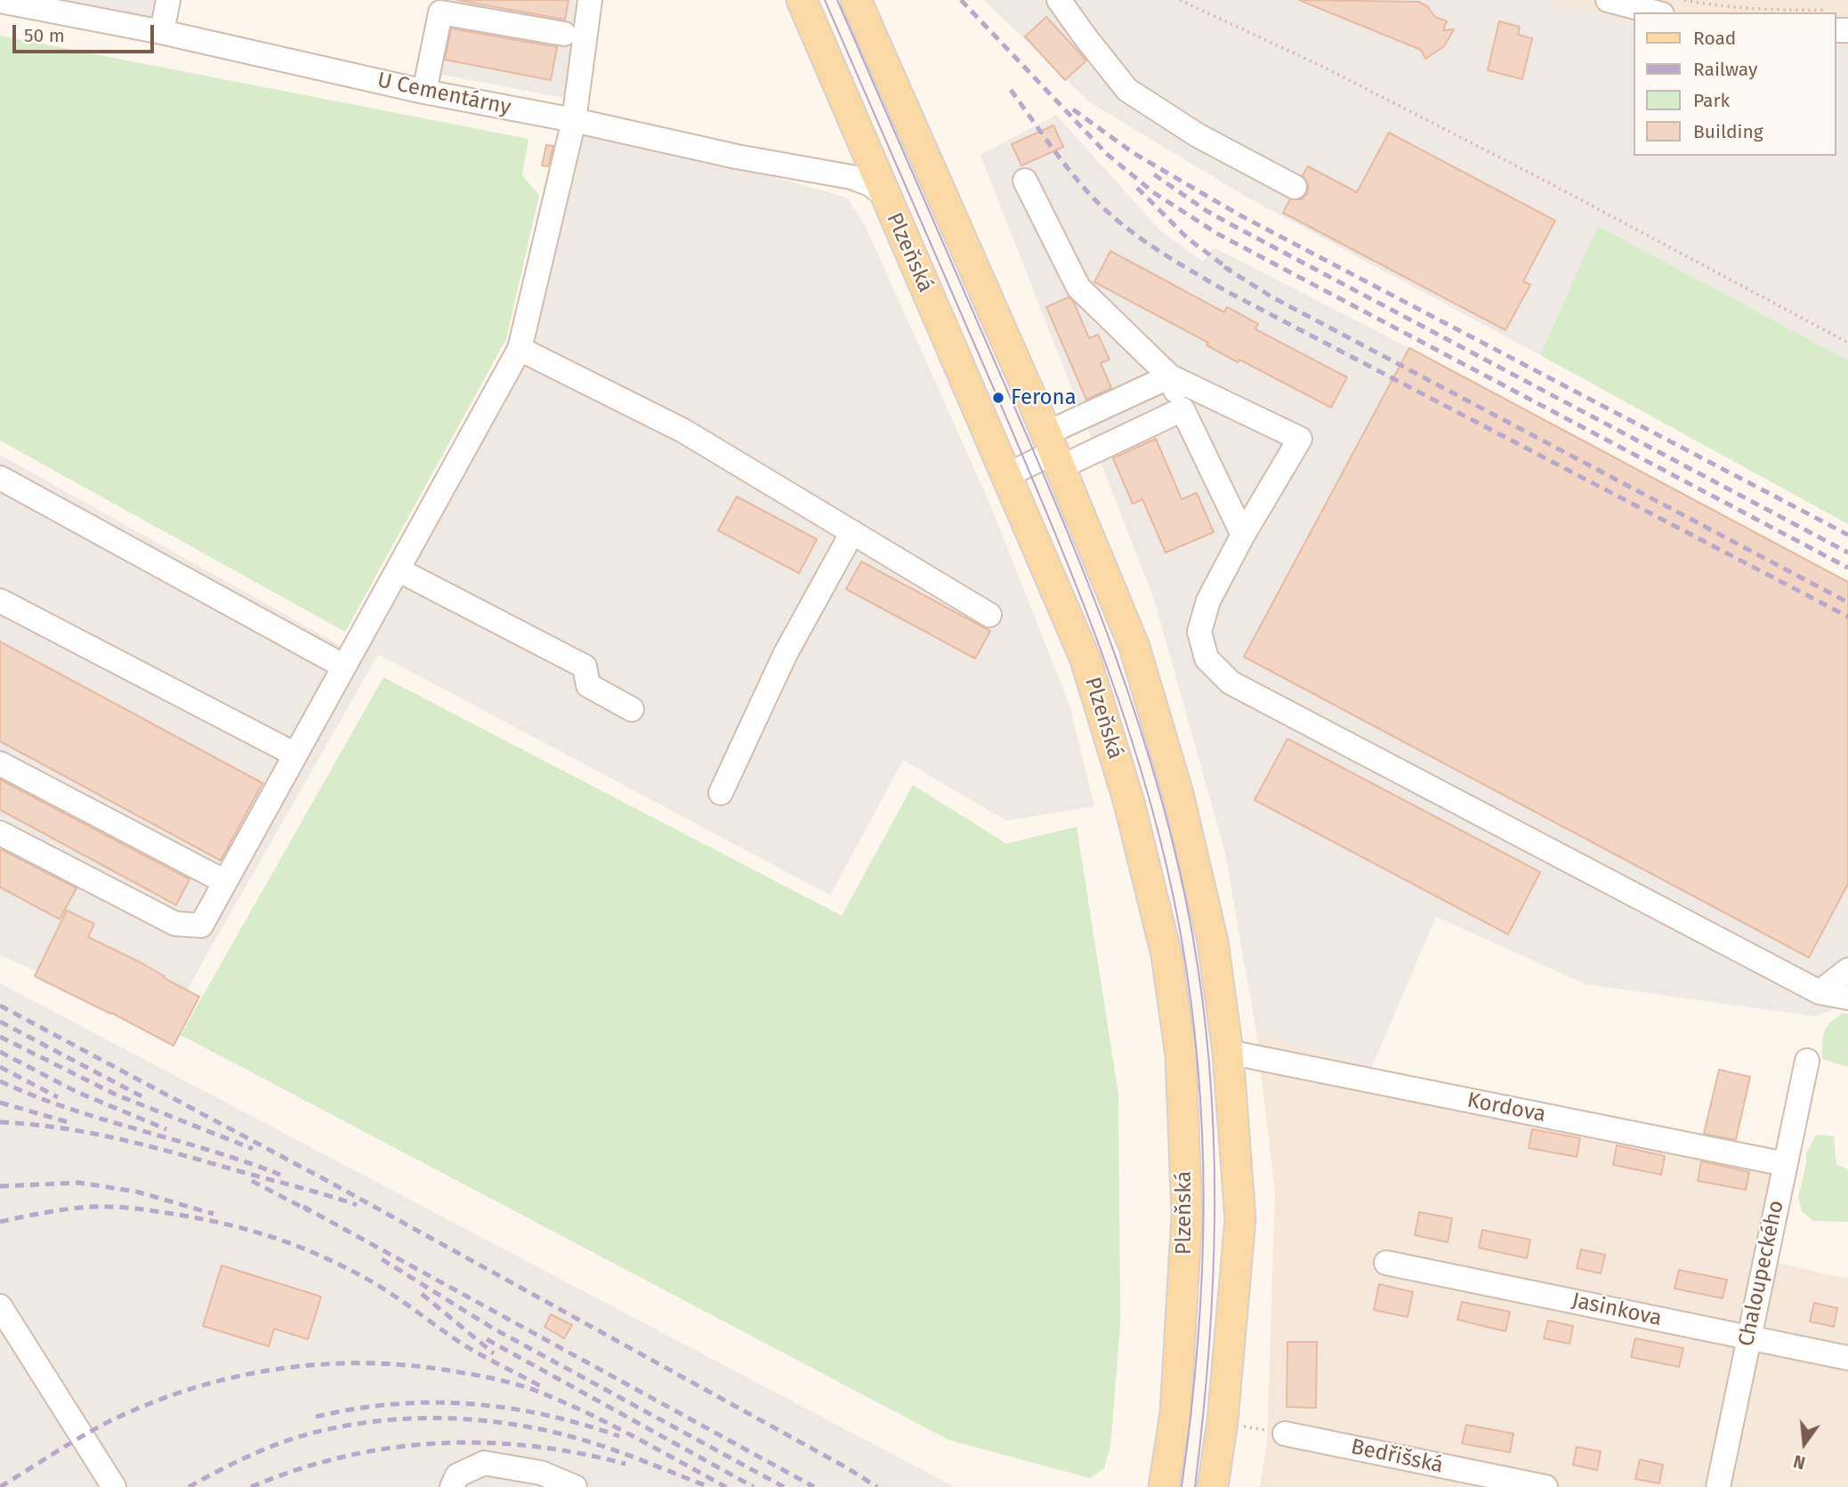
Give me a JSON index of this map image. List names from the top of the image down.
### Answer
{
  "streets": {
    "main road": ["Plzeňská"],
    "street": [
      "U Cementárny",
      "Kordova",
      "Chaloupeckého",
      "Jasinkova",
      "Bedřišská"
    ]
  },
  "crossings": [
    ["U Cementárny", "Plzeňská"],
    ["Kordova", "Chaloupeckého"],
    ["Chaloupeckého", "Jasinkova"]
  ],
  "places": ["Ferona"],
  "legend": [
    "Road",
    "Railway",
    "Park",
    "Building"
  ],
  "scale_bar": "50 m",
  "north": "bottom"
}
